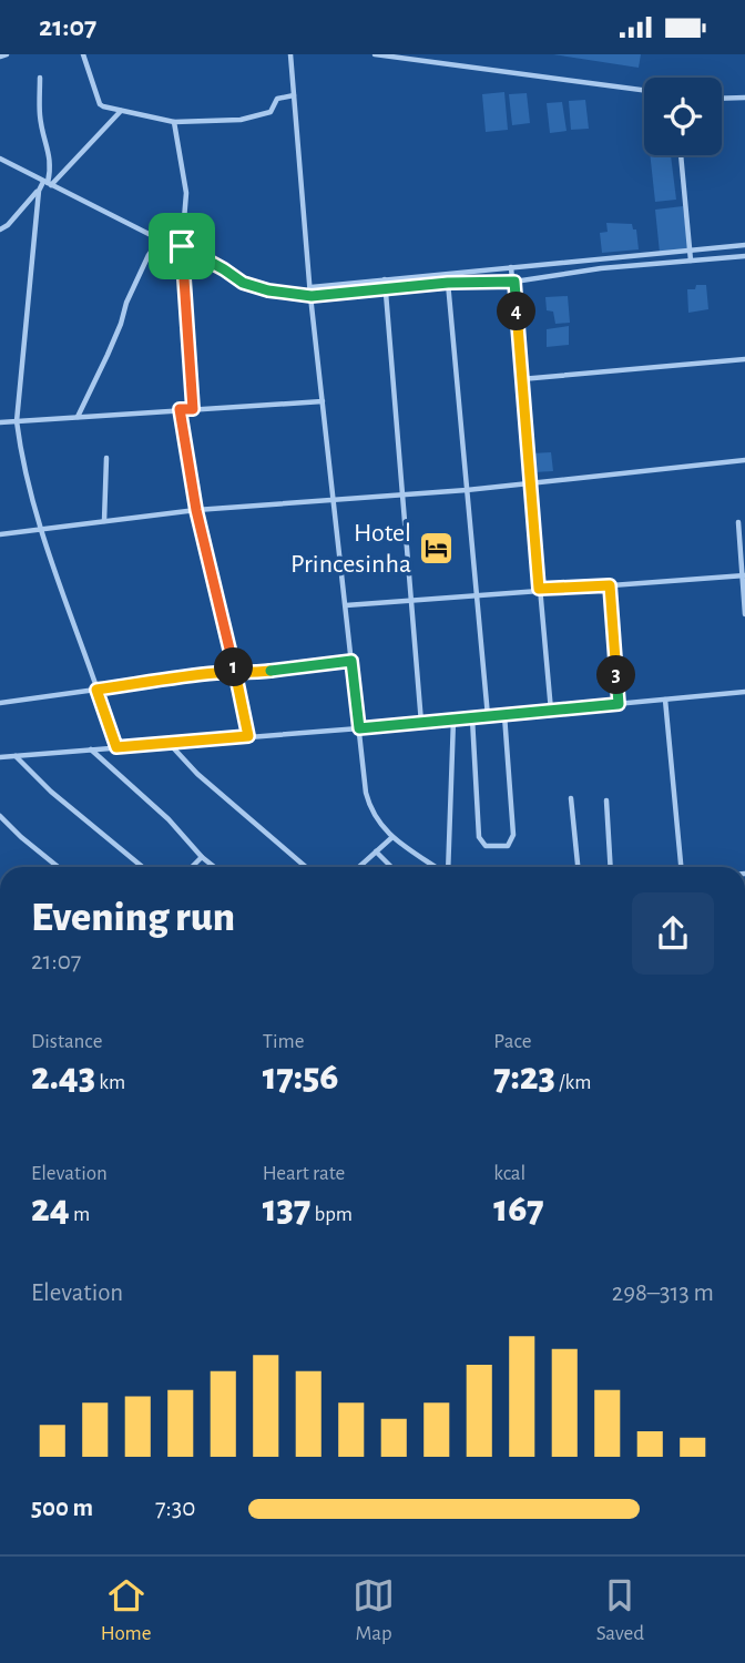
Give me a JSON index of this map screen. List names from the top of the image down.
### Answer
{
  "places": {
    "hotel": ["Hotel Princesinha"]
  },
  "page": {
    "status": "21:07",
    "pins": ["4", "1", "3"],
    "heading": ["Evening run", "21:07"],
    "stats": [
      ["Distance", "2.43 km"],
      ["Time", "17:56"],
      ["Pace", "7:23 /km"],
      ["Elevation", "24 m"],
      ["Heart rate", "137 bpm"],
      ["kcal", "167"]
    ],
    "chart": ["Elevation", "298–313 m"],
    "list": [
      {
        "name": "500 m",
        "note": "7:30"
      }
    ],
    "tabs": ["Home", "Map", "Saved"]
  }
}
